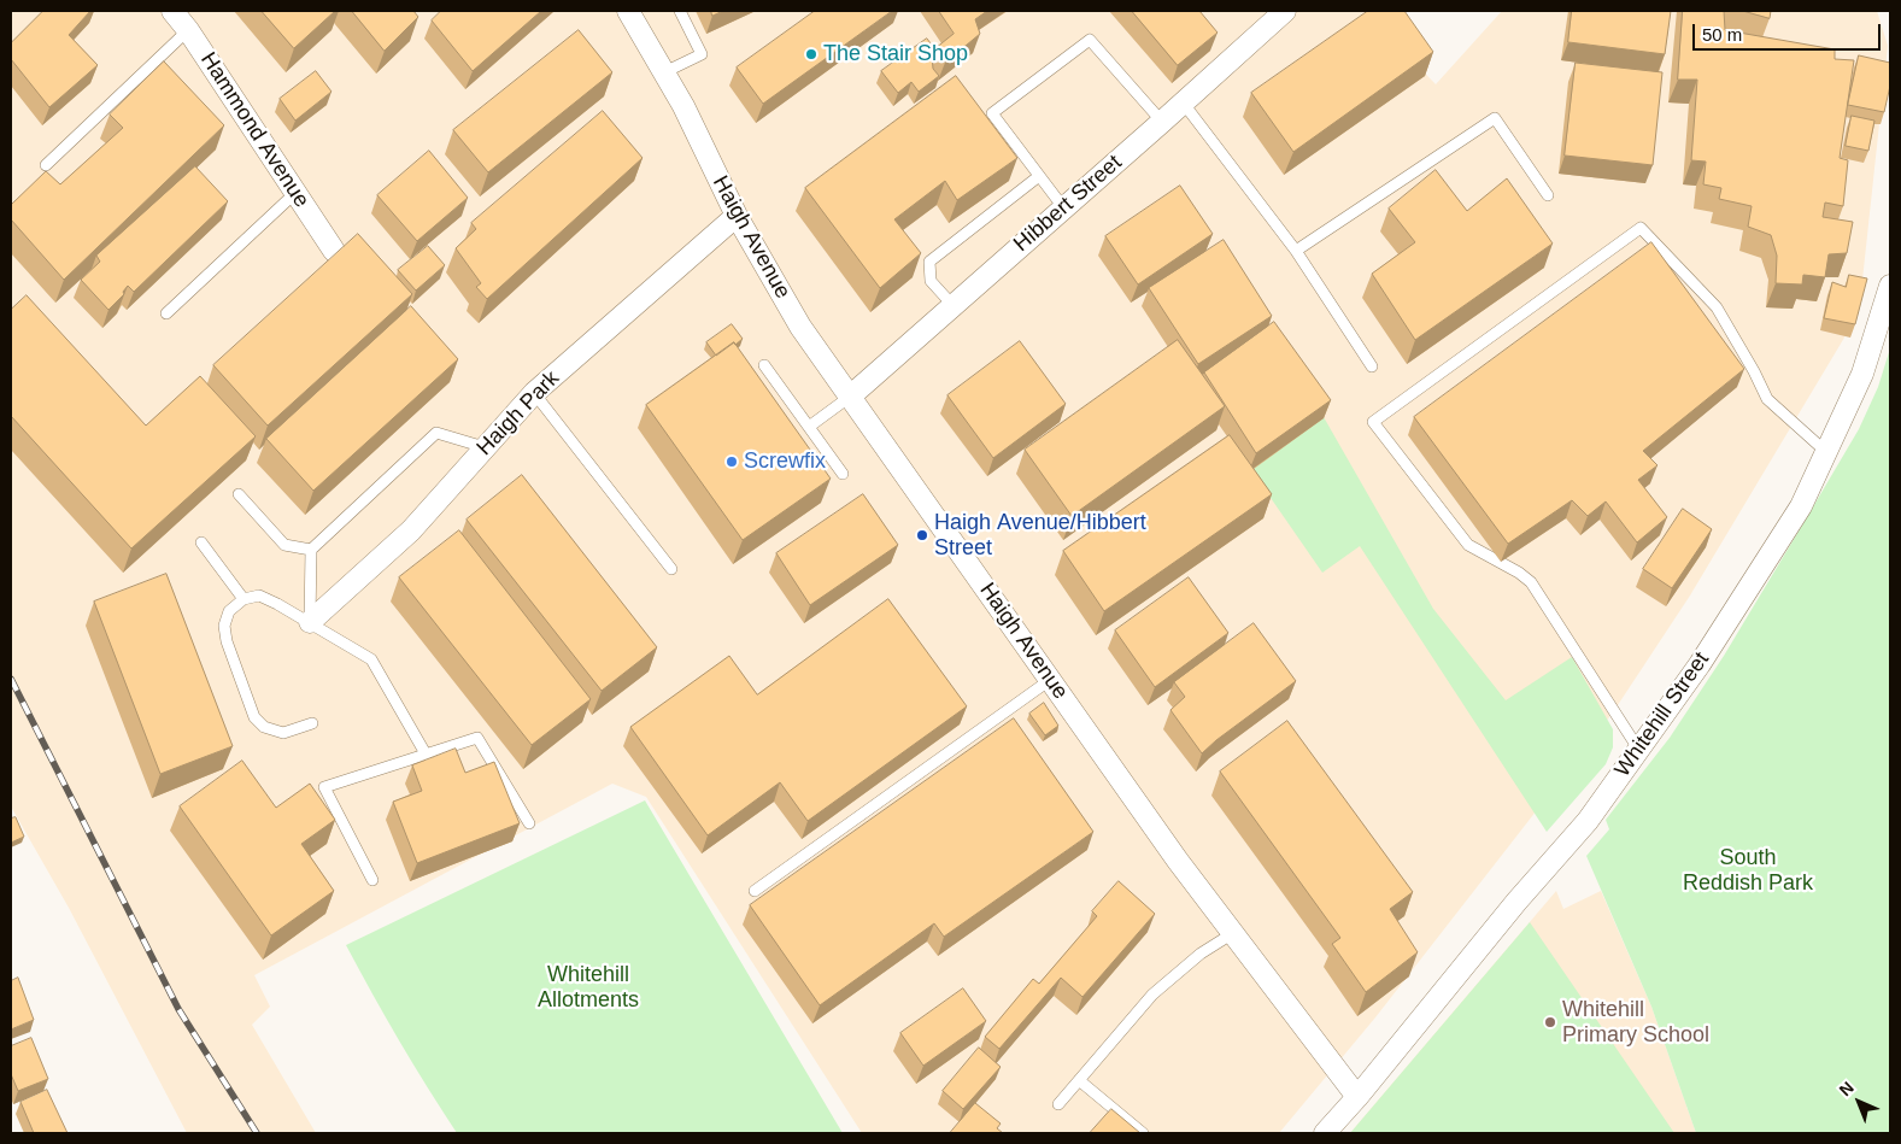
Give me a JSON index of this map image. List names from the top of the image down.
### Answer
{
  "streets": {
    "street": [
      "Hammond Avenue",
      "Hibbert Street",
      "Haigh Avenue",
      "Haigh Park",
      "Whitehill Street"
    ]
  },
  "crossings": [
    ["Hibbert Street", "Haigh Avenue"],
    ["Haigh Avenue", "Haigh Park"],
    ["Haigh Avenue", "Whitehill Street"]
  ],
  "parks": ["South Reddish Park", "Whitehill Allotments"],
  "places": [
    "The Stair Shop",
    "Screwfix",
    "Haigh Avenue/Hibbert Street",
    "Whitehill Primary School"
  ],
  "scale_bar": "50 m",
  "north": "top left"
}
